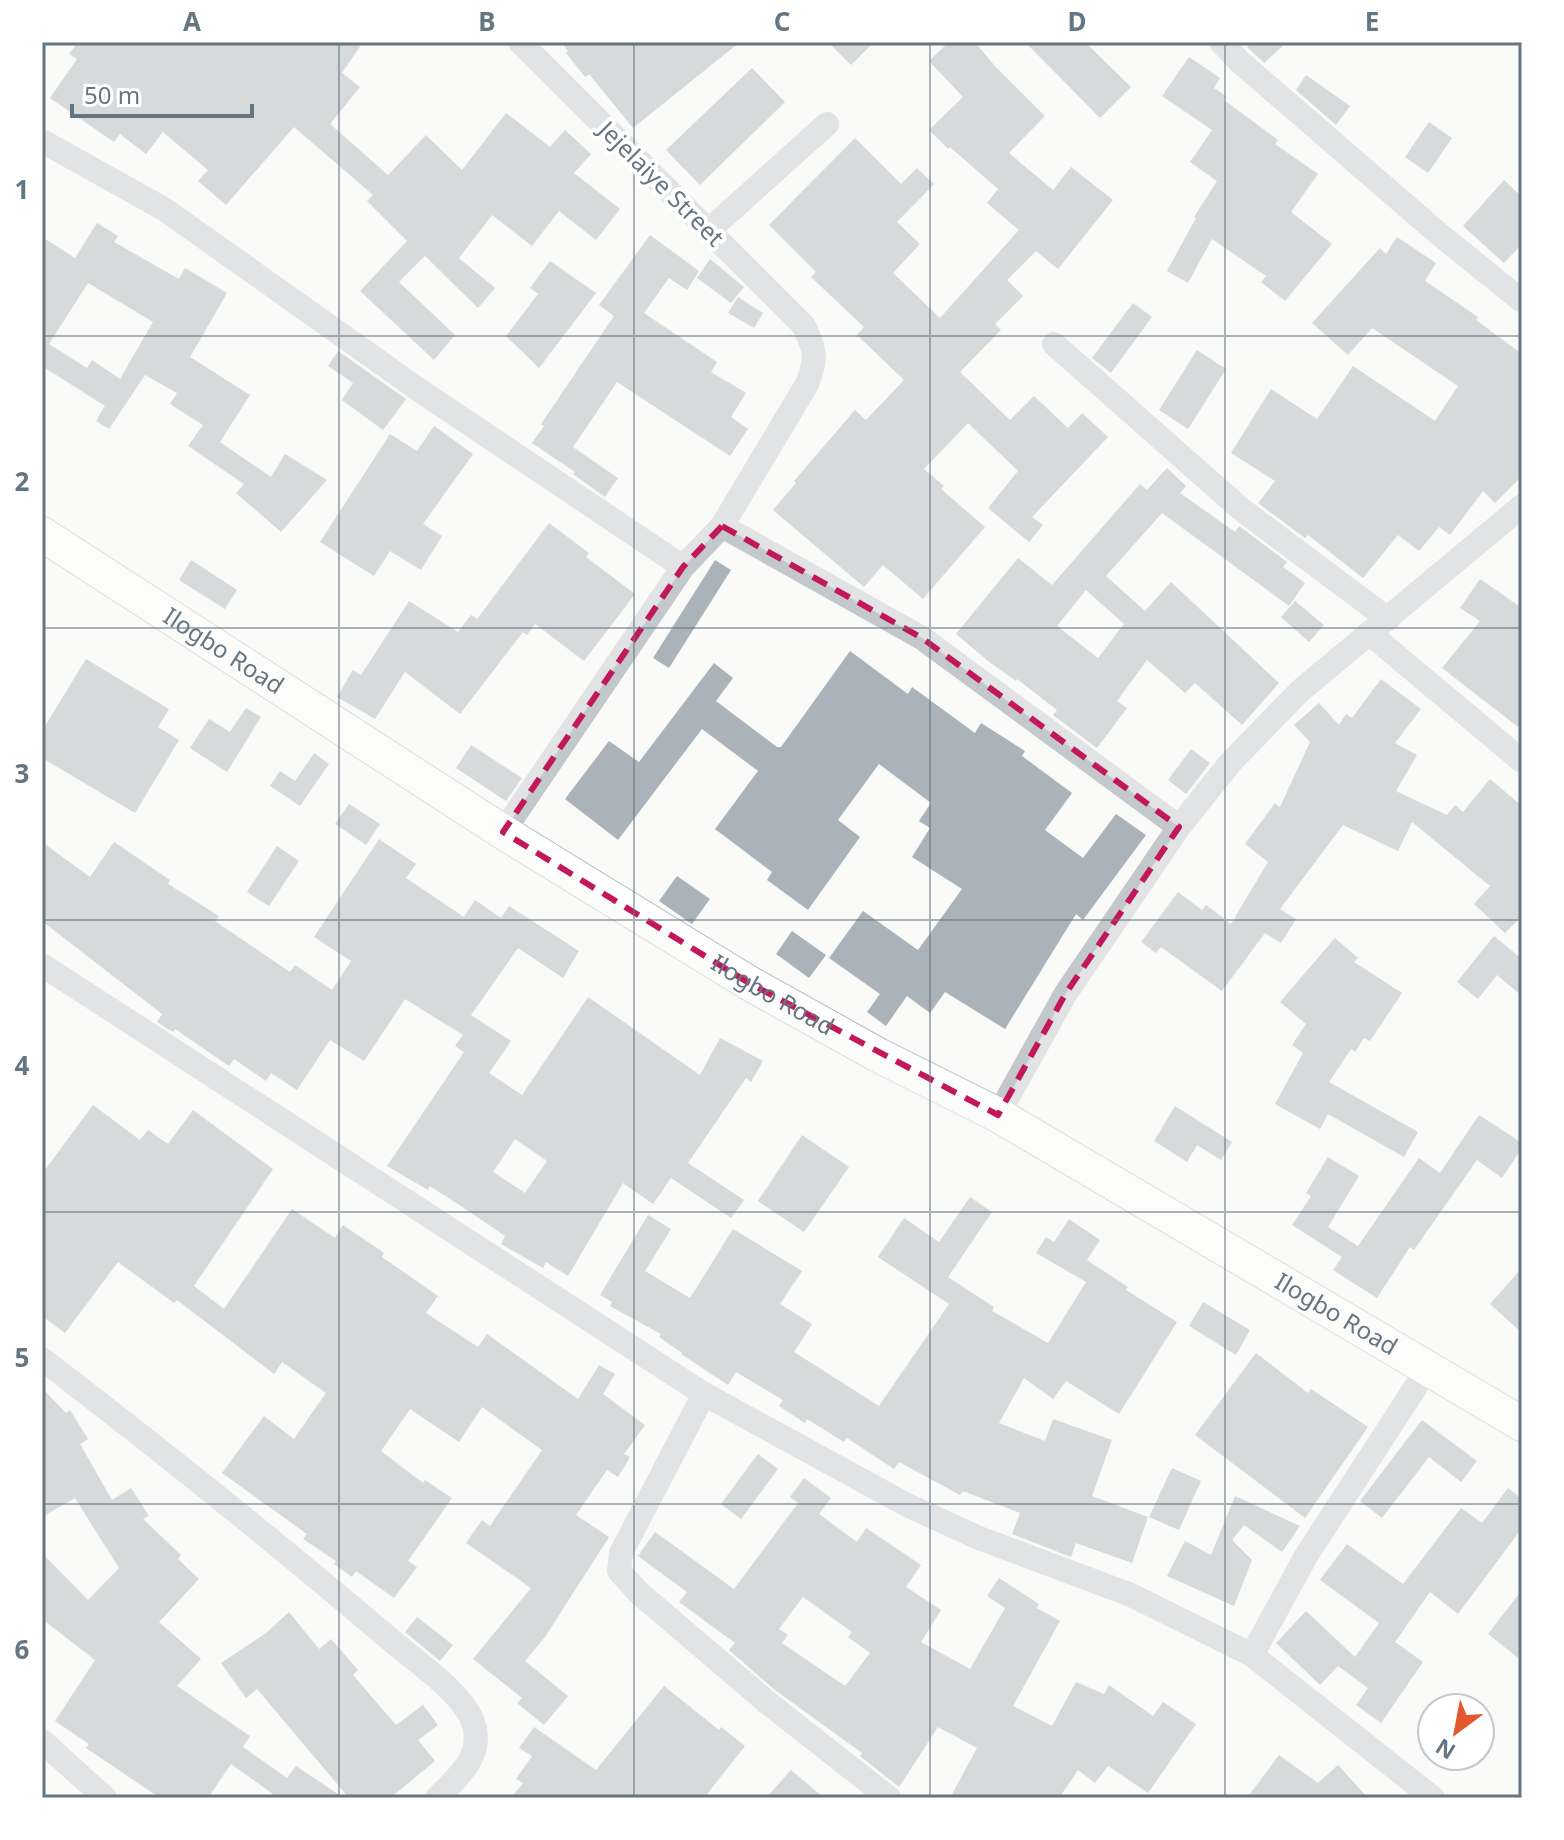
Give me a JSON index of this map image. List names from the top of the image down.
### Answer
{
  "streets": {
    "main road": ["Ilogbo Road"],
    "street": ["Jejelaiye Street"]
  },
  "scale_bar": "50 m",
  "north": "bottom left",
  "grid": {
    "columns": [
      "A",
      "B",
      "C",
      "D",
      "E"
    ],
    "rows": [
      "1",
      "2",
      "3",
      "4",
      "5",
      "6"
    ]
  }
}
